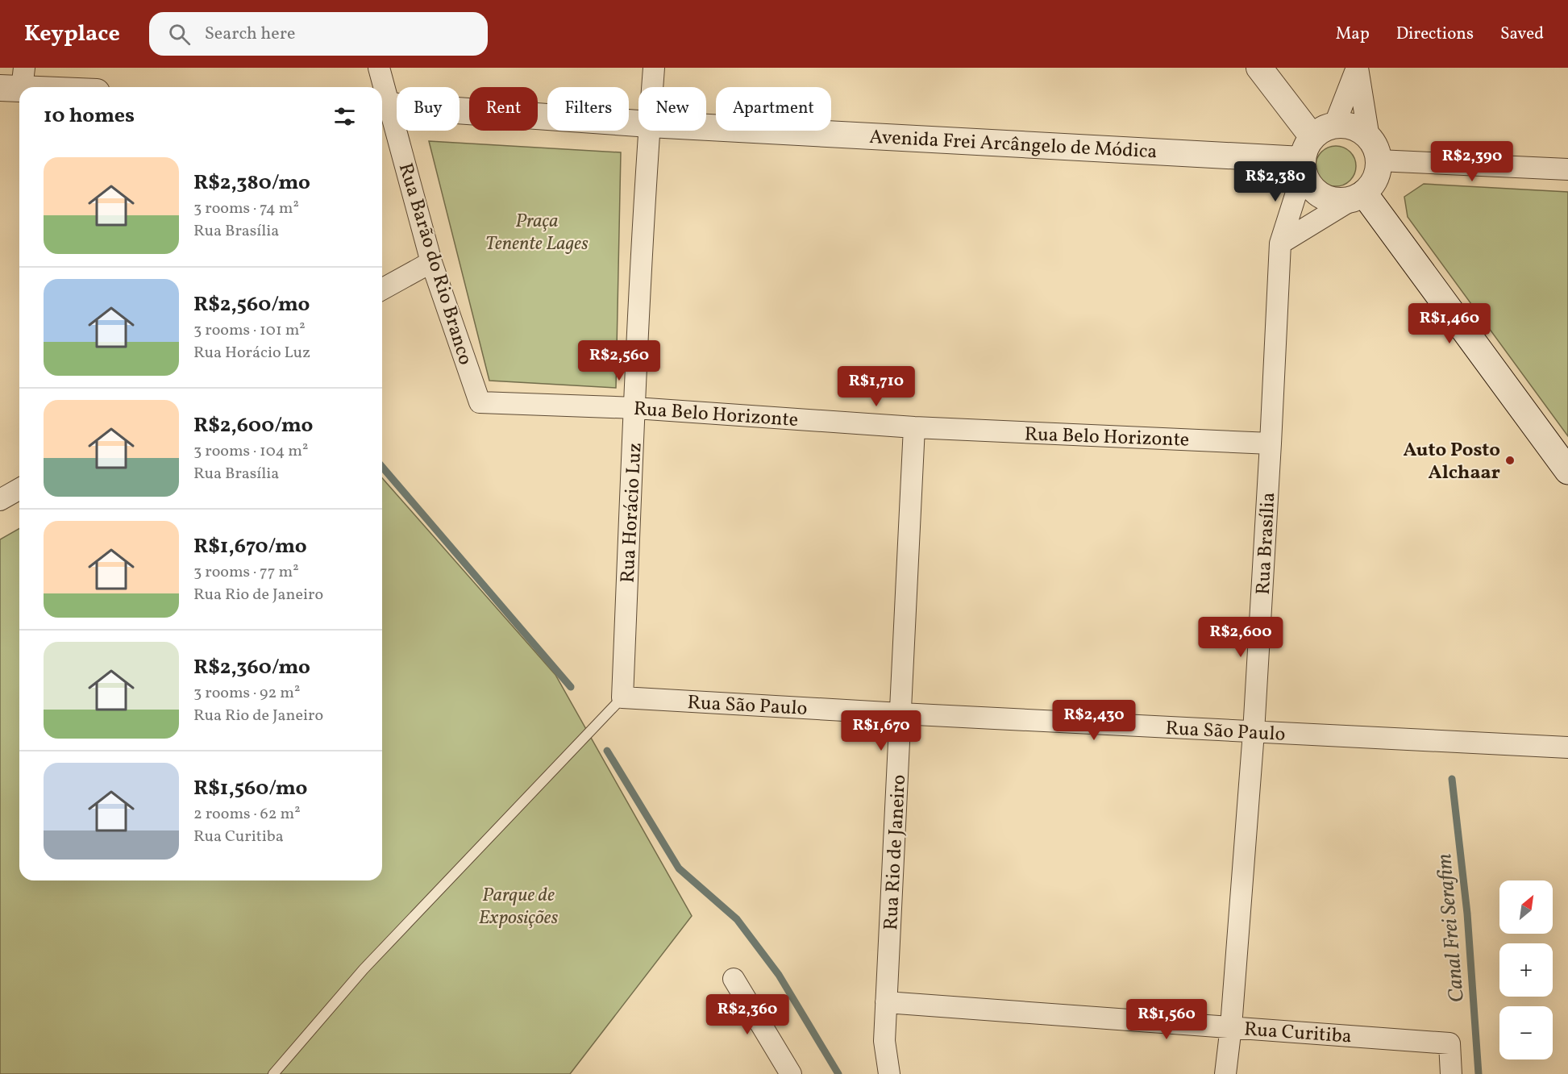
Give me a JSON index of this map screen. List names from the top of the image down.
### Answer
{
  "streets": {
    "street": [
      "Avenida Frei Arcângelo de Módica",
      "Rua Barão do Rio Branco",
      "Rua Belo Horizonte",
      "Rua Horácio Luz",
      "Rua Brasília",
      "Rua São Paulo",
      "Rua Rio de Janeiro",
      "Rua Curitiba"
    ]
  },
  "crossings": [
    ["Avenida Frei Arcângelo de Módica", "Rua Barão do Rio Branco"],
    ["Avenida Frei Arcângelo de Módica", "Rua Brasília"],
    ["Rua Barão do Rio Branco", "Rua Belo Horizonte"],
    ["Rua Belo Horizonte", "Rua Horácio Luz"],
    ["Rua Belo Horizonte", "Rua Brasília"],
    ["Rua Belo Horizonte", "Rua Rio de Janeiro"],
    ["Rua Horácio Luz", "Rua São Paulo"],
    ["Rua Brasília", "Rua São Paulo"],
    ["Rua Brasília", "Rua Curitiba"],
    ["Rua São Paulo", "Rua Rio de Janeiro"],
    ["Rua Rio de Janeiro", "Rua Curitiba"]
  ],
  "water": ["Canal Frei Serafim"],
  "parks": ["Praça Tenente Lages", "Parque de Exposições"],
  "places": ["Auto Posto Alchaar"],
  "north": "top right",
  "page": {
    "header": "Keyplace",
    "search": "Search here",
    "nav": ["Map", "Directions", "Saved"],
    "chip": [
      "Buy",
      "Rent",
      "Filters",
      "New",
      "Apartment"
    ],
    "heading": "10 homes",
    "price": [
      "R$2,390",
      "R$2,380",
      "R$1,460",
      "R$2,560",
      "R$1,710",
      "R$2,600",
      "R$2,430",
      "R$1,670",
      "R$2,360",
      "R$1,560"
    ],
    "list": [
      {
        "name": "R$2,380/mo",
        "note": "3 rooms · 74 m² · Rua Brasília"
      },
      {
        "name": "R$2,560/mo",
        "note": "3 rooms · 101 m² · Rua Horácio Luz"
      },
      {
        "name": "R$2,600/mo",
        "note": "3 rooms · 104 m² · Rua Brasília"
      },
      {
        "name": "R$1,670/mo",
        "note": "3 rooms · 77 m² · Rua Rio de Janeiro"
      },
      {
        "name": "R$2,360/mo",
        "note": "3 rooms · 92 m² · Rua Rio de Janeiro"
      },
      {
        "name": "R$1,560/mo",
        "note": "2 rooms · 62 m² · Rua Curitiba"
      }
    ],
    "map_buttons": ["+", "−"]
  }
}
